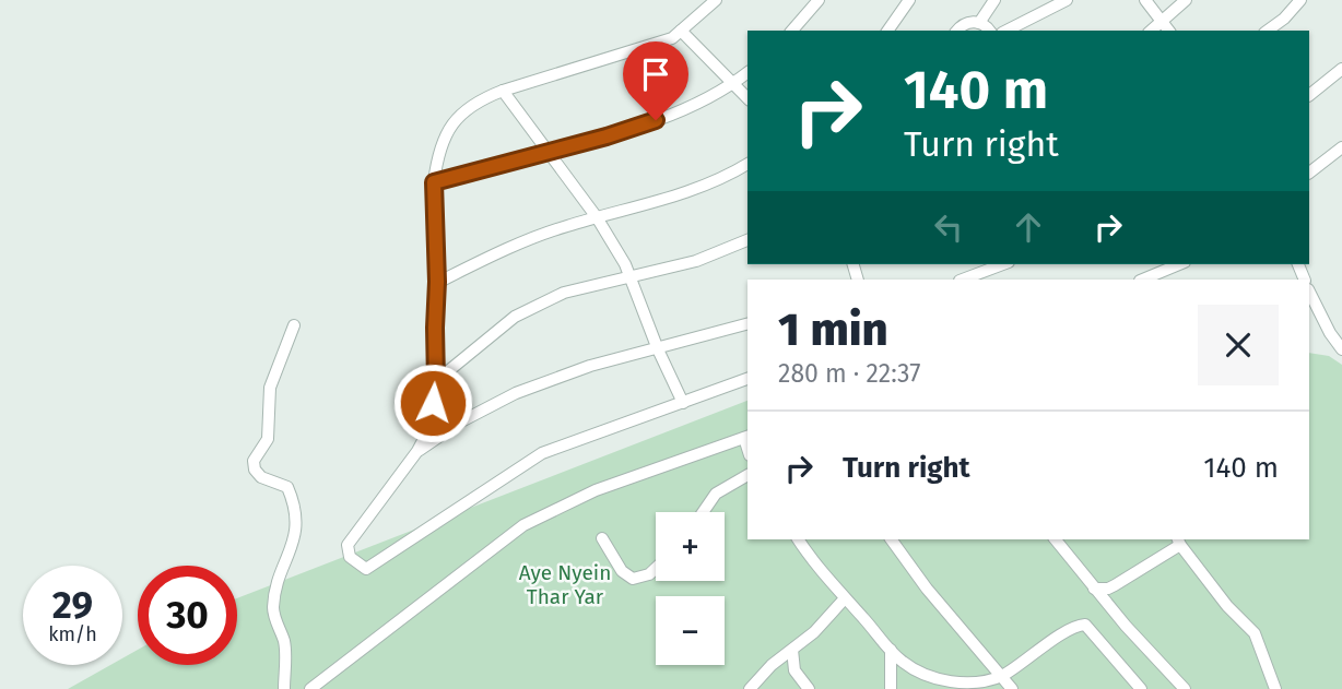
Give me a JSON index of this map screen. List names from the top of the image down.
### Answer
{
  "parks": ["Aye Nyein Thar Yar"],
  "page": {
    "turn": ["140 m", "Turn right"],
    "heading": ["1 min", "280 m · 22:37"],
    "list": [
      {
        "name": "Turn right",
        "value": "140 m"
      }
    ],
    "map_buttons": ["+", "−"],
    "speed": "29 km/h",
    "limit": "30"
  }
}
